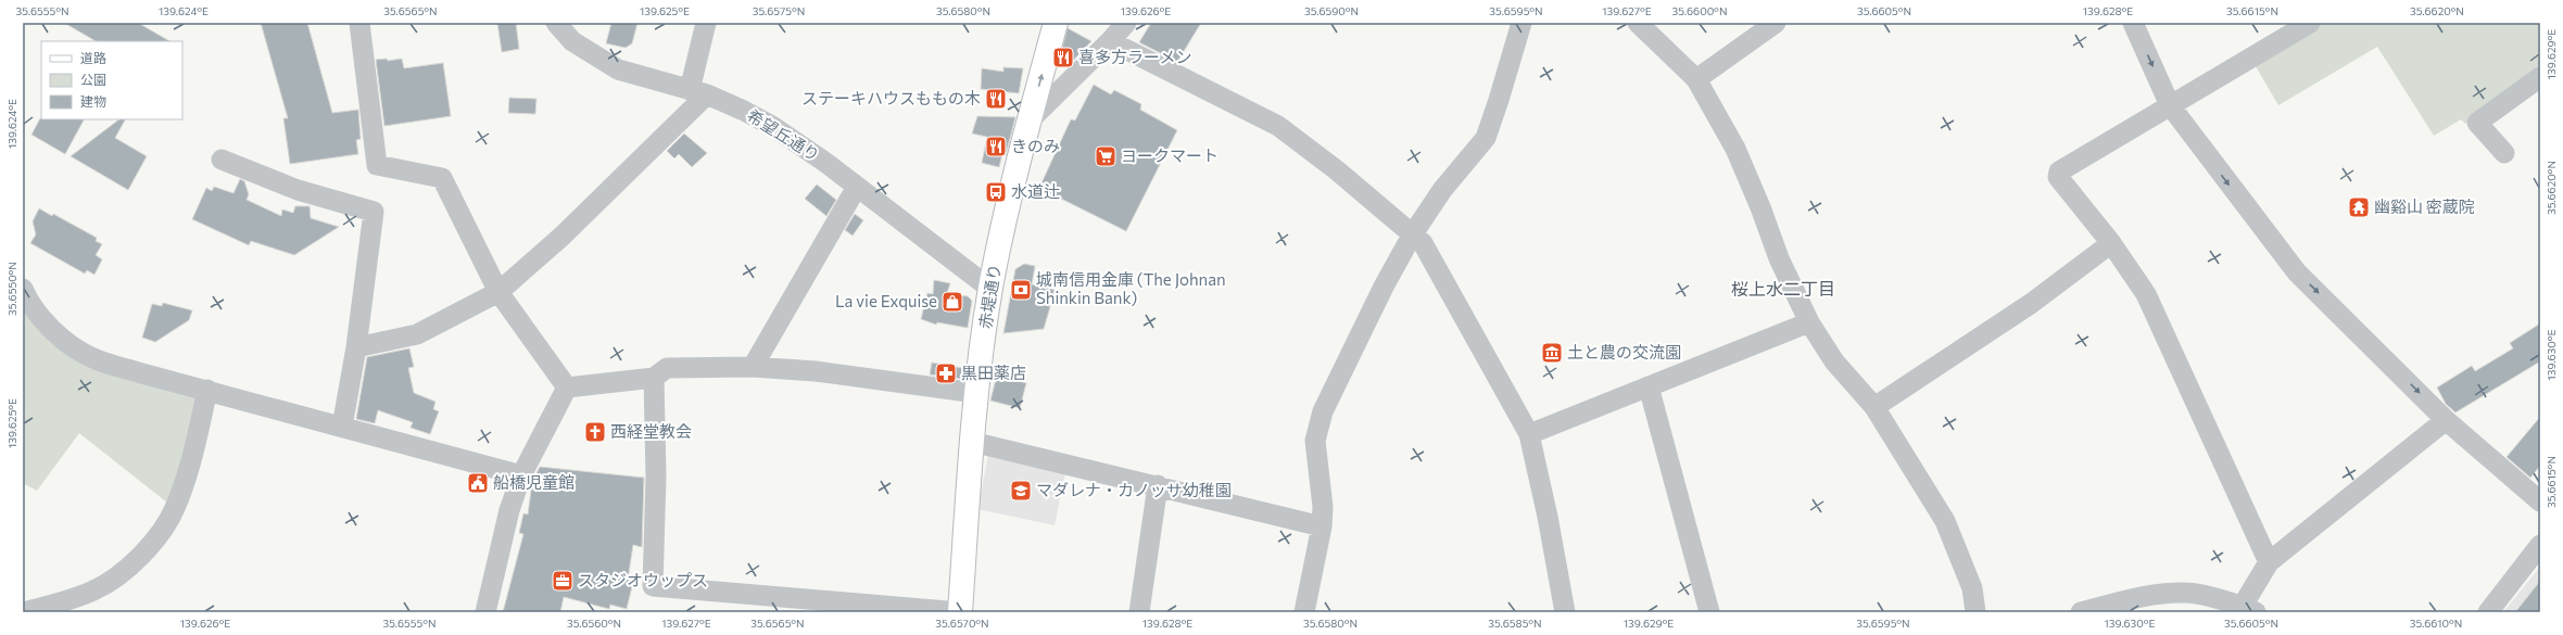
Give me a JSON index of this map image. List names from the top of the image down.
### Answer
{
  "streets": {
    "main road": ["赤堤通り"],
    "street": ["希望丘通り"]
  },
  "crossings": [
    ["希望丘通り", "赤堤通り"]
  ],
  "districts": ["桜上水二丁目"],
  "places": {
    "restaurant": ["喜多方ラーメン", "ステーキハウスももの木", "きのみ"],
    "supermarket": ["ヨークマート"],
    "bus stop": ["水道辻"],
    "temple": ["幽谿山 密蔵院"],
    "bank": ["城南信用金庫 (The Johnan Shinkin Bank)"],
    "shop": ["La vie Exquise"],
    "museum": ["土と農の交流園"],
    "pharmacy": ["黒田薬店"],
    "church": ["西経堂教会"],
    "public building": ["船橋児童館"],
    "school or university": ["マダレナ・カノッサ幼稚園"],
    "office": ["スタジオウップス"]
  },
  "legend": ["道路", "公園", "建物"],
  "coordinates": [
    "35.6555°N",
    "139.624°E",
    "35.6565°N",
    "139.625°E",
    "35.6575°N",
    "35.6580°N",
    "139.626°E",
    "35.6590°N",
    "35.6595°N",
    "139.627°E",
    "35.6600°N",
    "35.6605°N",
    "139.628°E",
    "35.6615°N",
    "35.6620°N",
    "139.629°E",
    "35.6550°N",
    "139.630°E",
    "35.6560°N",
    "35.6570°N",
    "35.6585°N",
    "35.6610°N"
  ]
}
